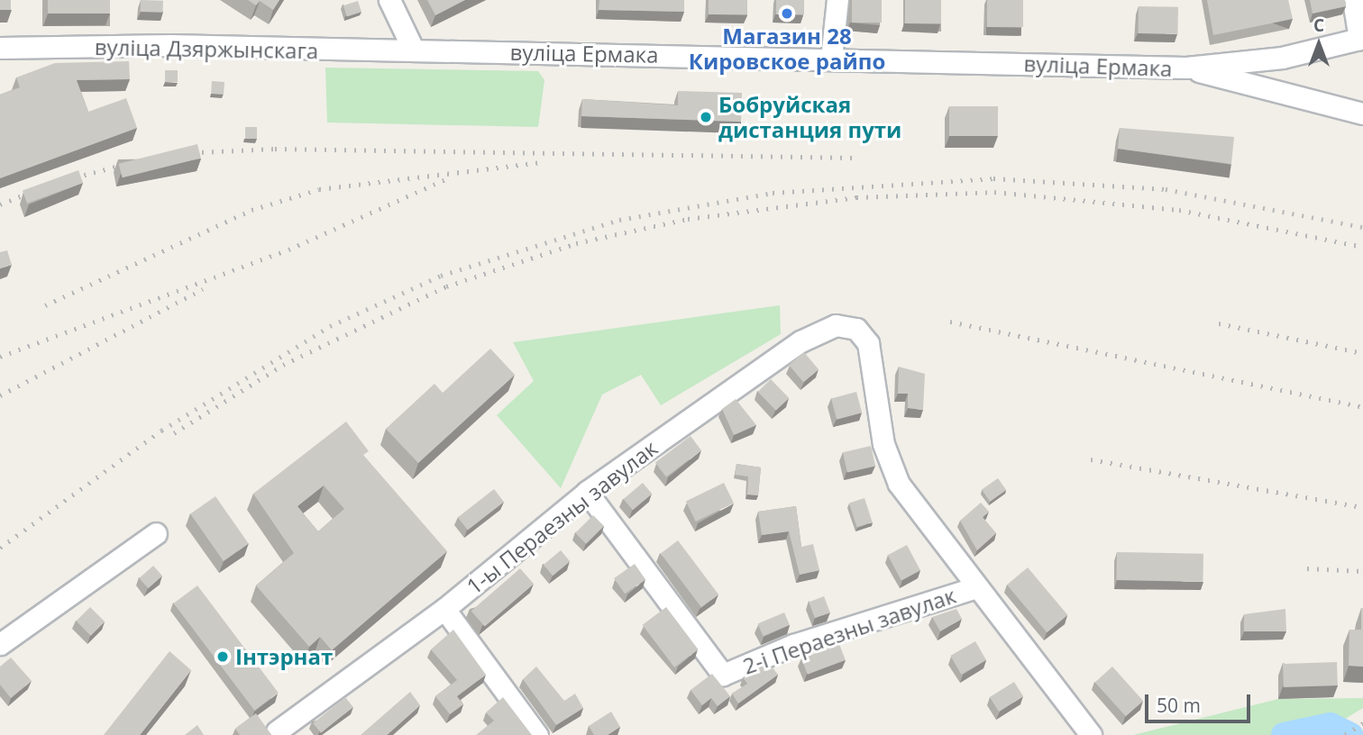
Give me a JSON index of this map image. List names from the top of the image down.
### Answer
{
  "streets": {
    "street": [
      "вуліца Дзяржынскага",
      "вуліца Ермака",
      "1-ы Пераезны завулак",
      "2-і Пераезны завулак"
    ]
  },
  "crossings": [
    ["вуліца Дзяржынскага", "вуліца Ермака"],
    ["1-ы Пераезны завулак", "2-і Пераезны завулак"]
  ],
  "places": ["Магазин 28 Кировское райпо", "Бобруйская дистанция пути", "Інтэрнат"],
  "scale_bar": "50 m",
  "north": "top"
}
